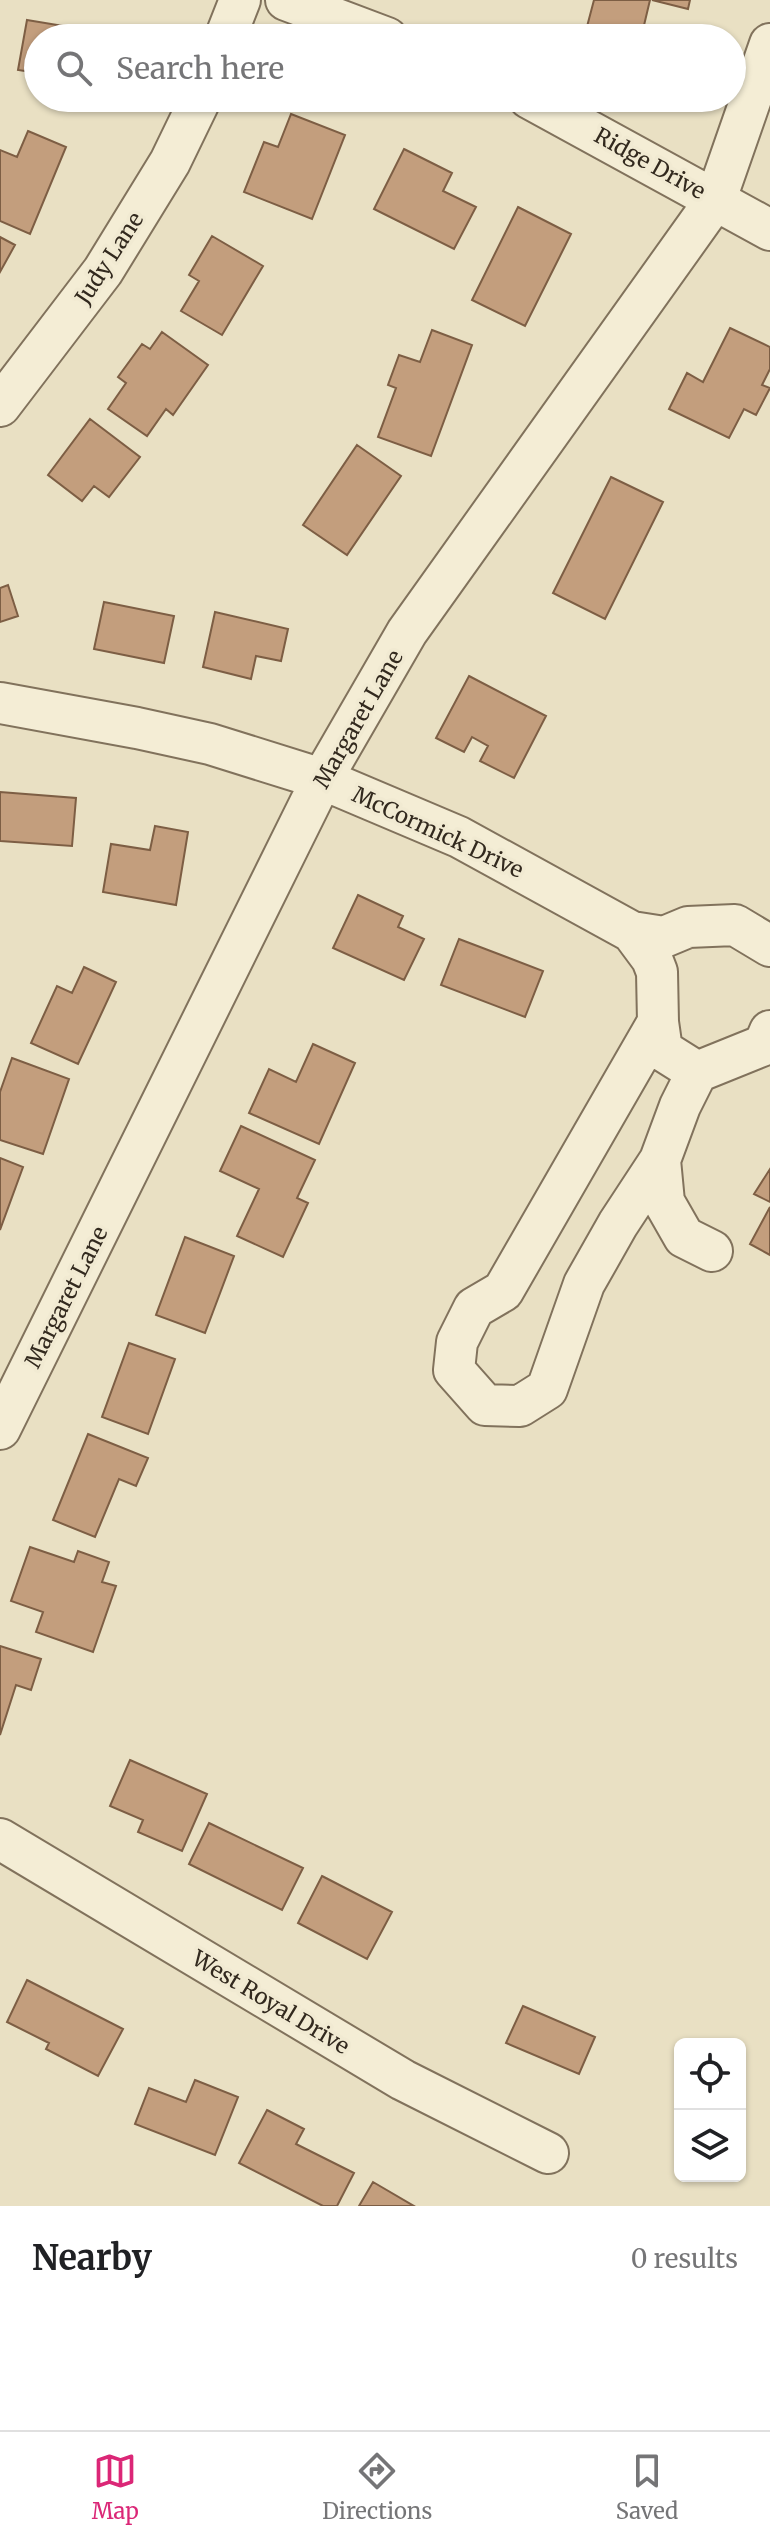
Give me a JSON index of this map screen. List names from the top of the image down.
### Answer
{
  "streets": {
    "street": [
      "Ridge Drive",
      "Judy Lane",
      "Margaret Lane",
      "McCormick Drive",
      "West Royal Drive"
    ]
  },
  "crossings": [
    ["Ridge Drive", "Margaret Lane"],
    ["Margaret Lane", "McCormick Drive"]
  ],
  "page": {
    "search": "Search here",
    "heading": ["Nearby", "0 results"],
    "nav": ["Map", "Directions", "Saved"]
  }
}
